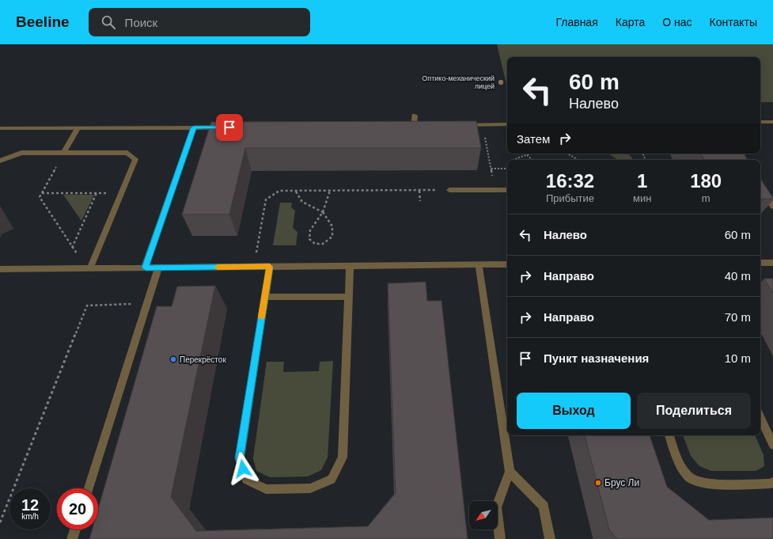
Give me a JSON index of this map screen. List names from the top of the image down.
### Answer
{
  "places": ["Оптико-механический лицей", "Перекрёсток", "Брус Ли"],
  "north": "bottom left",
  "page": {
    "header": "Beeline",
    "search": "Поиск",
    "nav": [
      "Главная",
      "Карта",
      "О нас",
      "Контакты"
    ],
    "turn": ["60 m", "Налево"],
    "then": "Затем",
    "eta": [
      "16:32",
      "Прибытие",
      "1",
      "мин",
      "180",
      "m"
    ],
    "list": [
      {
        "name": "Налево",
        "value": "60 m"
      },
      {
        "name": "Направо",
        "value": "40 m"
      },
      {
        "name": "Направо",
        "value": "70 m"
      },
      {
        "name": "Пункт назначения",
        "value": "10 m"
      }
    ],
    "buttons": ["Выход", "Поделиться"],
    "speed": "12 km/h",
    "limit": "20"
  }
}
